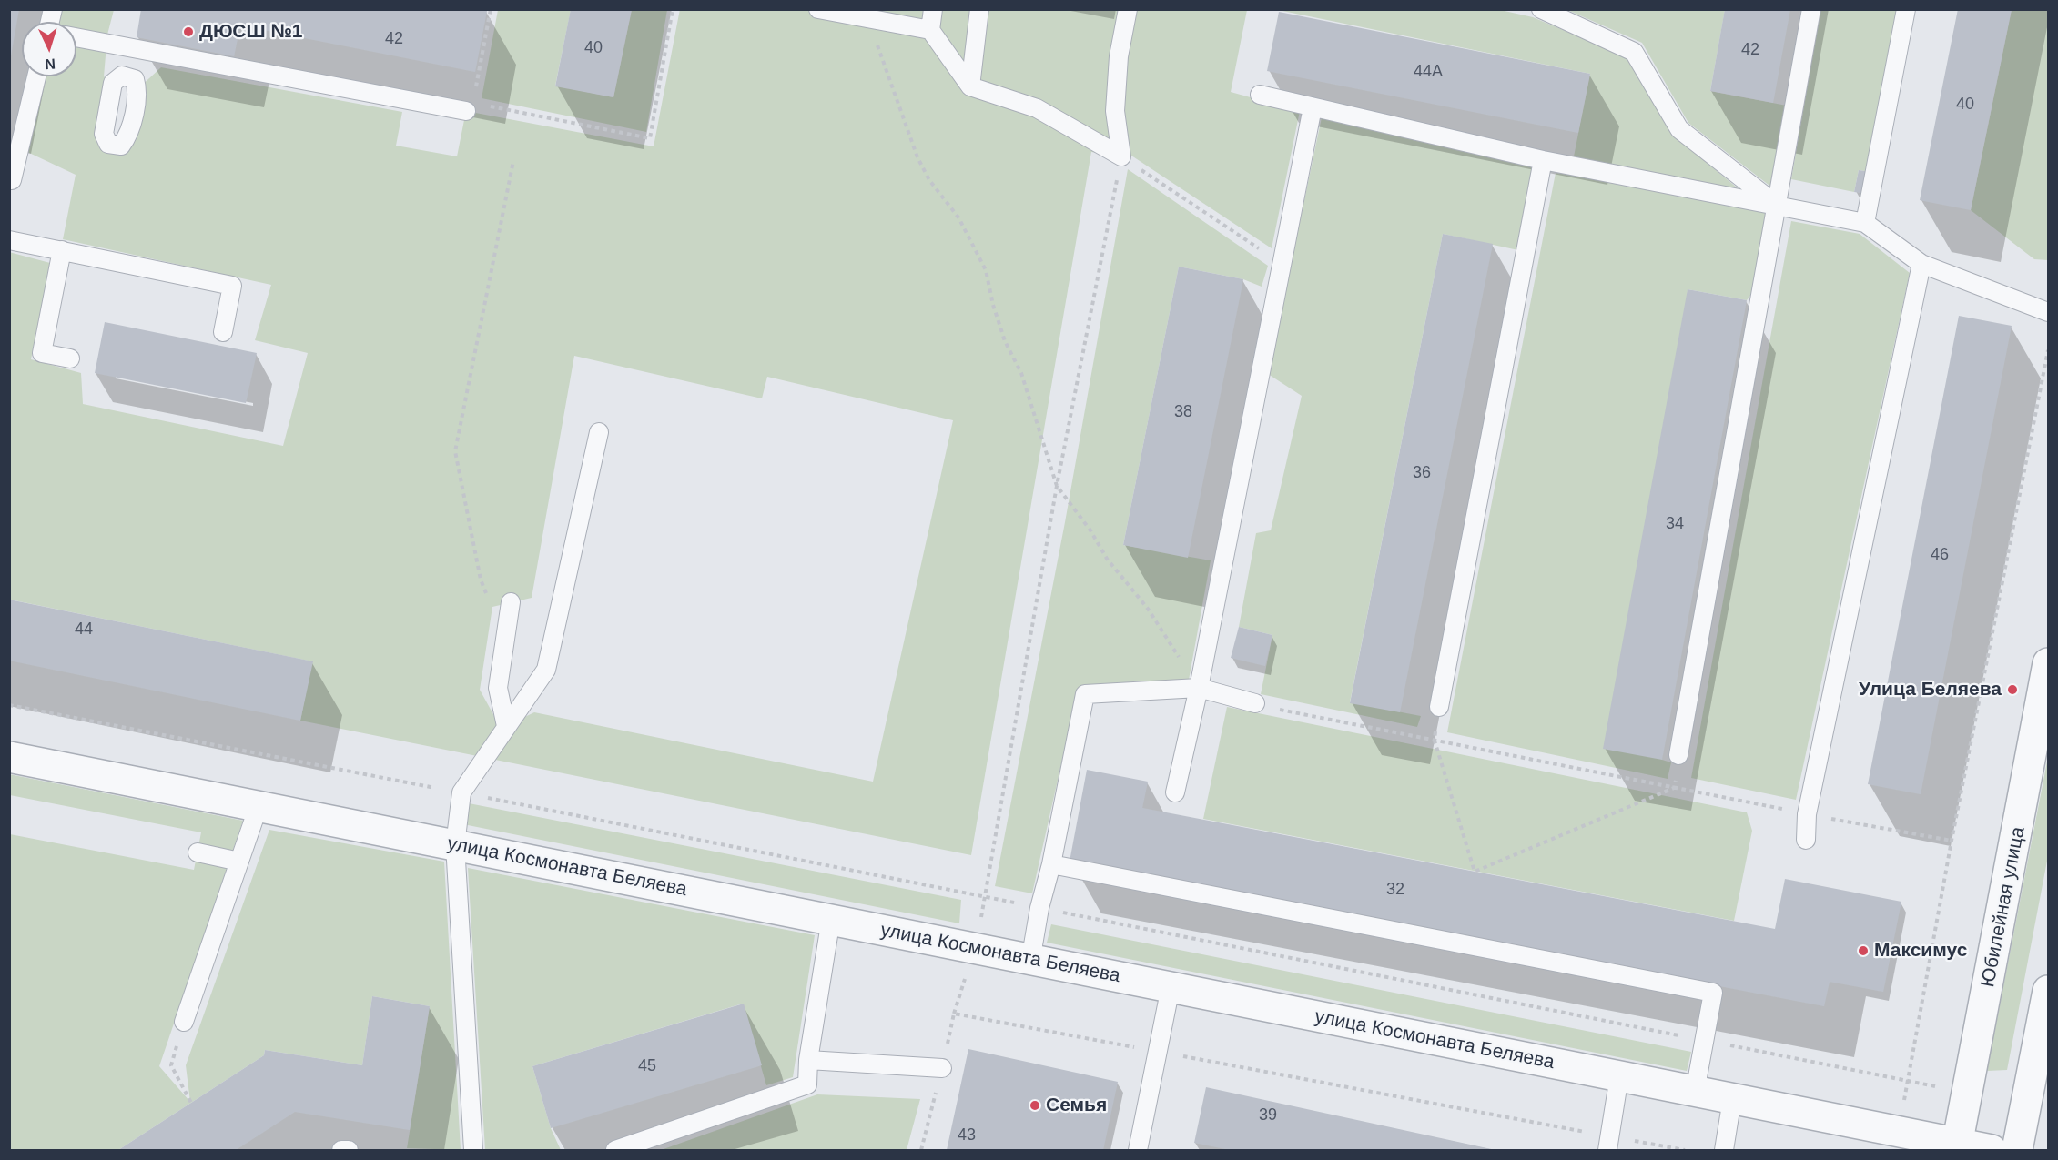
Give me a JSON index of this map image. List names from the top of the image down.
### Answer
{
  "streets": {
    "street": ["улица Космонавта Беляева", "Юбилейная улица"]
  },
  "crossings": [
    ["улица Космонавта Беляева", "Юбилейная улица"]
  ],
  "places": [
    "ДЮСШ №1",
    "Улица Беляева",
    "Максимус",
    "Семья"
  ],
  "house_numbers": [
    "42",
    "40",
    "42",
    "44А",
    "40",
    "38",
    "36",
    "34",
    "46",
    "44",
    "32",
    "45",
    "39",
    "43"
  ],
  "north": "bottom"
}
